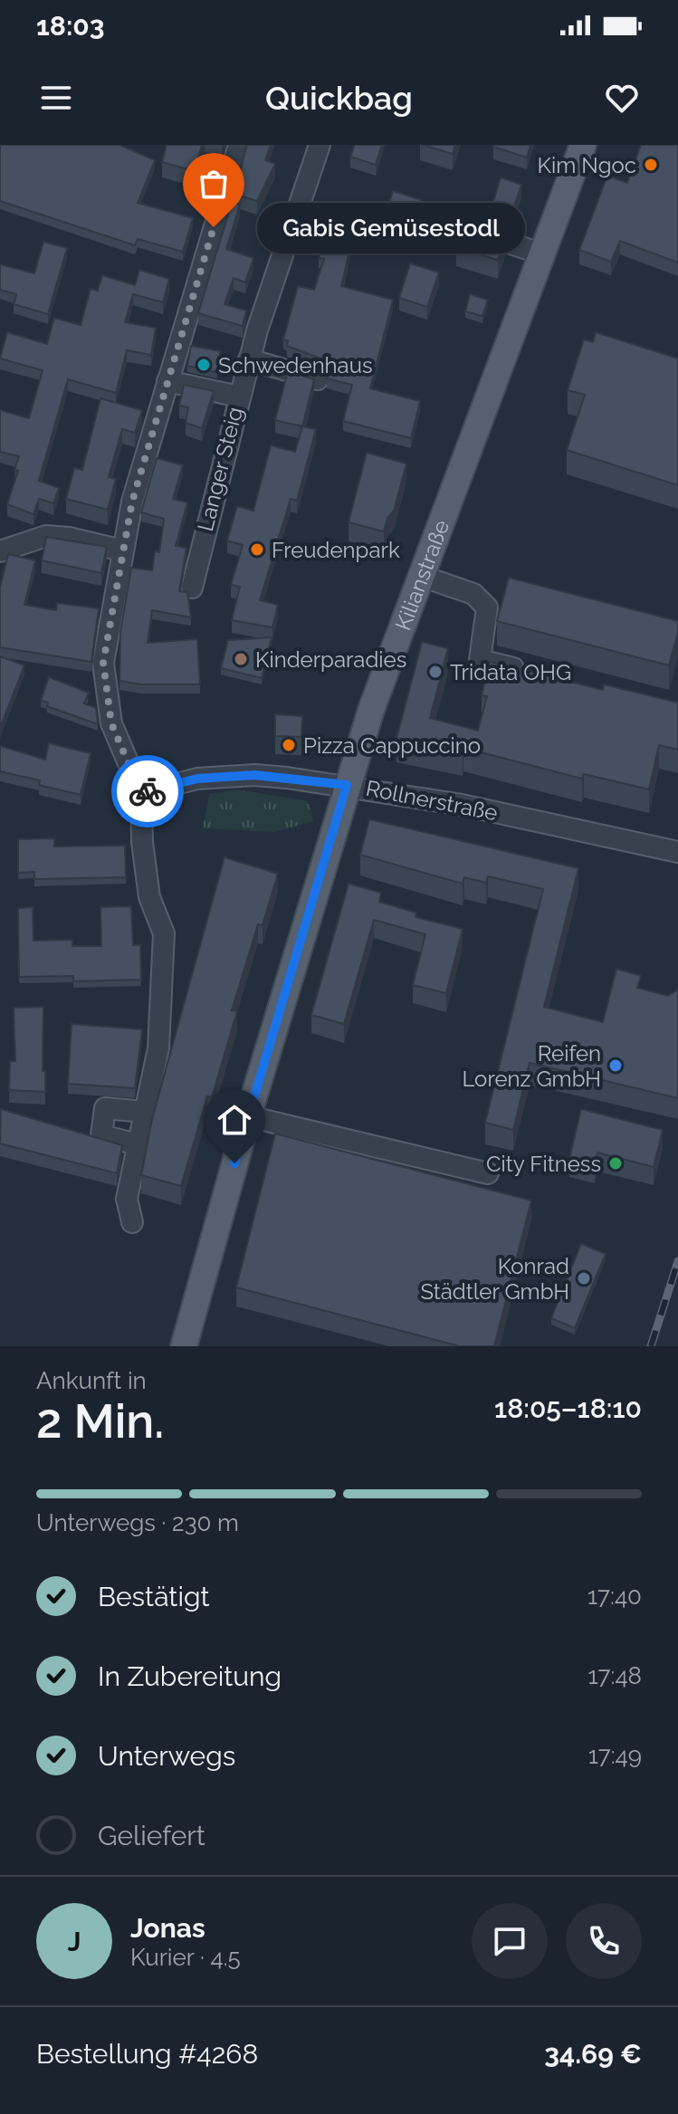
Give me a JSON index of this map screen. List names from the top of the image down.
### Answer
{
  "streets": {
    "main road": ["Kilianstraße"],
    "street": ["Langer Steig", "Rollnerstraße"]
  },
  "crossings": [
    ["Kilianstraße", "Rollnerstraße"]
  ],
  "places": [
    "Kim Ngoc",
    "Gabis Gemüsestodl",
    "Schwedenhaus",
    "Freudenpark",
    "Kinderparadies",
    "Tridata OHG",
    "Pizza Cappuccino",
    "Reifen Lorenz GmbH",
    "City Fitness",
    "Konrad Städtler GmbH"
  ],
  "page": {
    "status": "18:03",
    "header": "Quickbag",
    "bubble": "Gabis Gemüsestodl",
    "heading": ["2 Min.", "Ankunft in", "18:05–18:10"],
    "panel": [
      "Jonas",
      "Kurier · 4.5",
      "Bestellung #4268",
      "34.69 €"
    ],
    "bar": "Unterwegs · 230 m",
    "list": [
      ["Bestätigt", "17:40"],
      ["In Zubereitung", "17:48"],
      ["Unterwegs", "17:49"],
      "Geliefert"
    ],
    "round": "J"
  }
}
